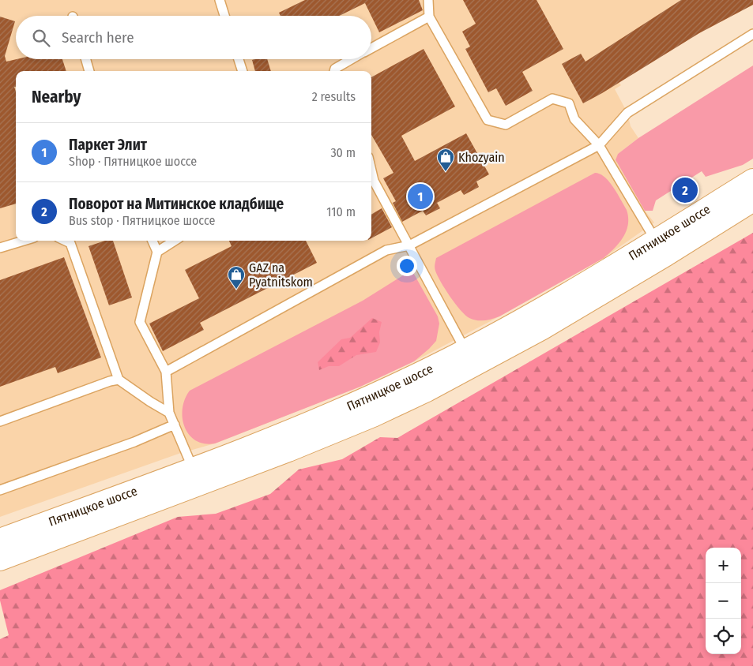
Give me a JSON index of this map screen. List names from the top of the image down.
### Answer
{
  "streets": {
    "main road": ["Пятницкое шоссе"]
  },
  "places": {
    "shop": ["Khozyain", "GAZ na Pyatnitskom"]
  },
  "page": {
    "search": "Search here",
    "heading": ["Nearby", "2 results"],
    "list": [
      {
        "mark": "1",
        "name": "Паркет Элит",
        "note": "Shop · Пятницкое шоссе",
        "value": "30 m"
      },
      {
        "mark": "2",
        "name": "Поворот на Митинское кладбище",
        "note": "Bus stop · Пятницкое шоссе",
        "value": "110 m"
      }
    ],
    "pins": ["2", "1"],
    "map_buttons": ["+", "−"]
  }
}
